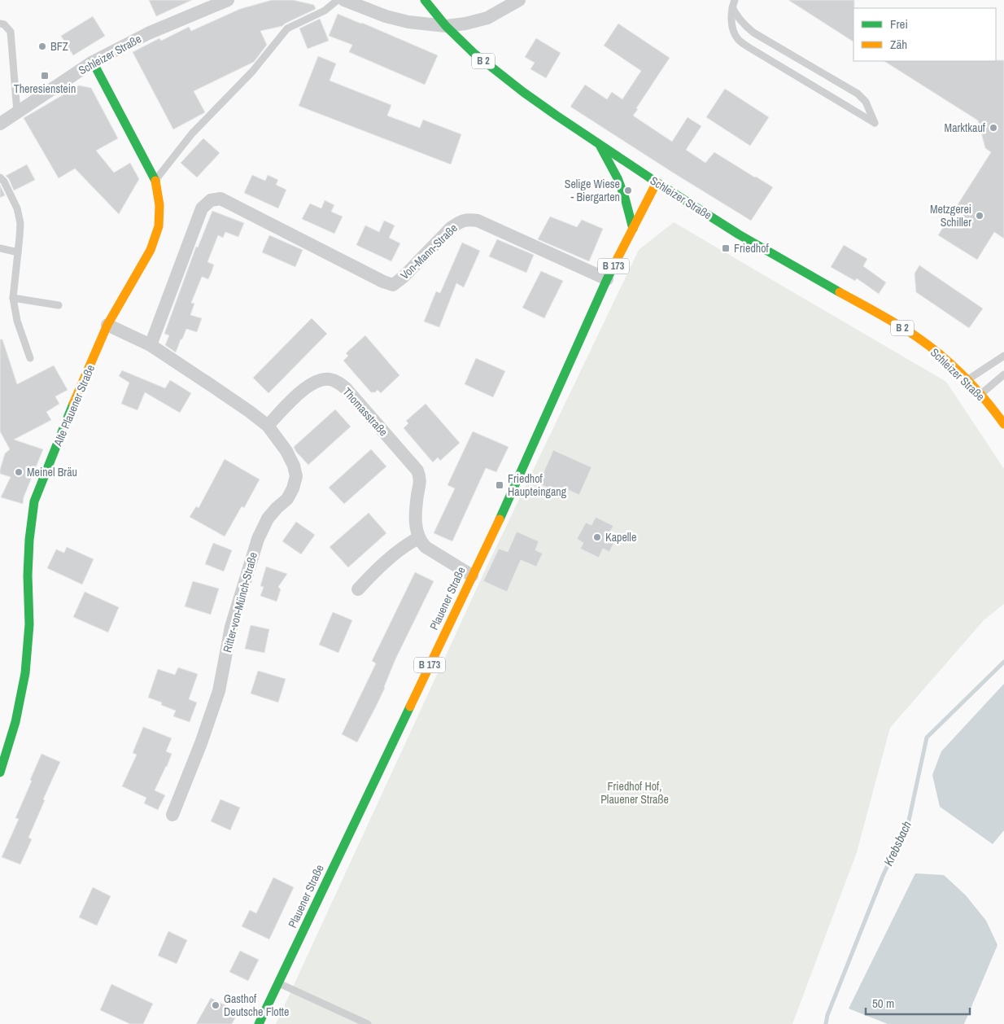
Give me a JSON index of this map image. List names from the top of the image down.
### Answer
{
  "streets": {
    "main road": [
      "Schleizer Straße",
      "B 2",
      "B 173",
      "Alte Plauener Straße",
      "Plauener Straße"
    ],
    "street": ["Von-Mann-Straße", "Thomasstraße", "Ritter-von-Münch-Straße"]
  },
  "crossings": [
    ["Schleizer Straße", "B 2"],
    ["Schleizer Straße", "Alte Plauener Straße"],
    ["Schleizer Straße", "Plauener Straße"],
    ["Von-Mann-Straße", "Plauener Straße"],
    ["Thomasstraße", "Ritter-von-Münch-Straße"]
  ],
  "water": ["Krebsbach"],
  "parks": ["Friedhof Hof, Plauener Straße"],
  "places": {
    "other": [
      "BFZ",
      "Marktkauf",
      "Selige Wiese - Biergarten",
      "Metzgerei Schiller",
      "Meinel Bräu",
      "Kapelle",
      "Gasthof Deutsche Flotte"
    ],
    "transit": ["Theresienstein", "Friedhof", "Friedhof Haupteingang"]
  },
  "legend": ["Frei", "Zäh"],
  "scale_bar": "50 m"
}
